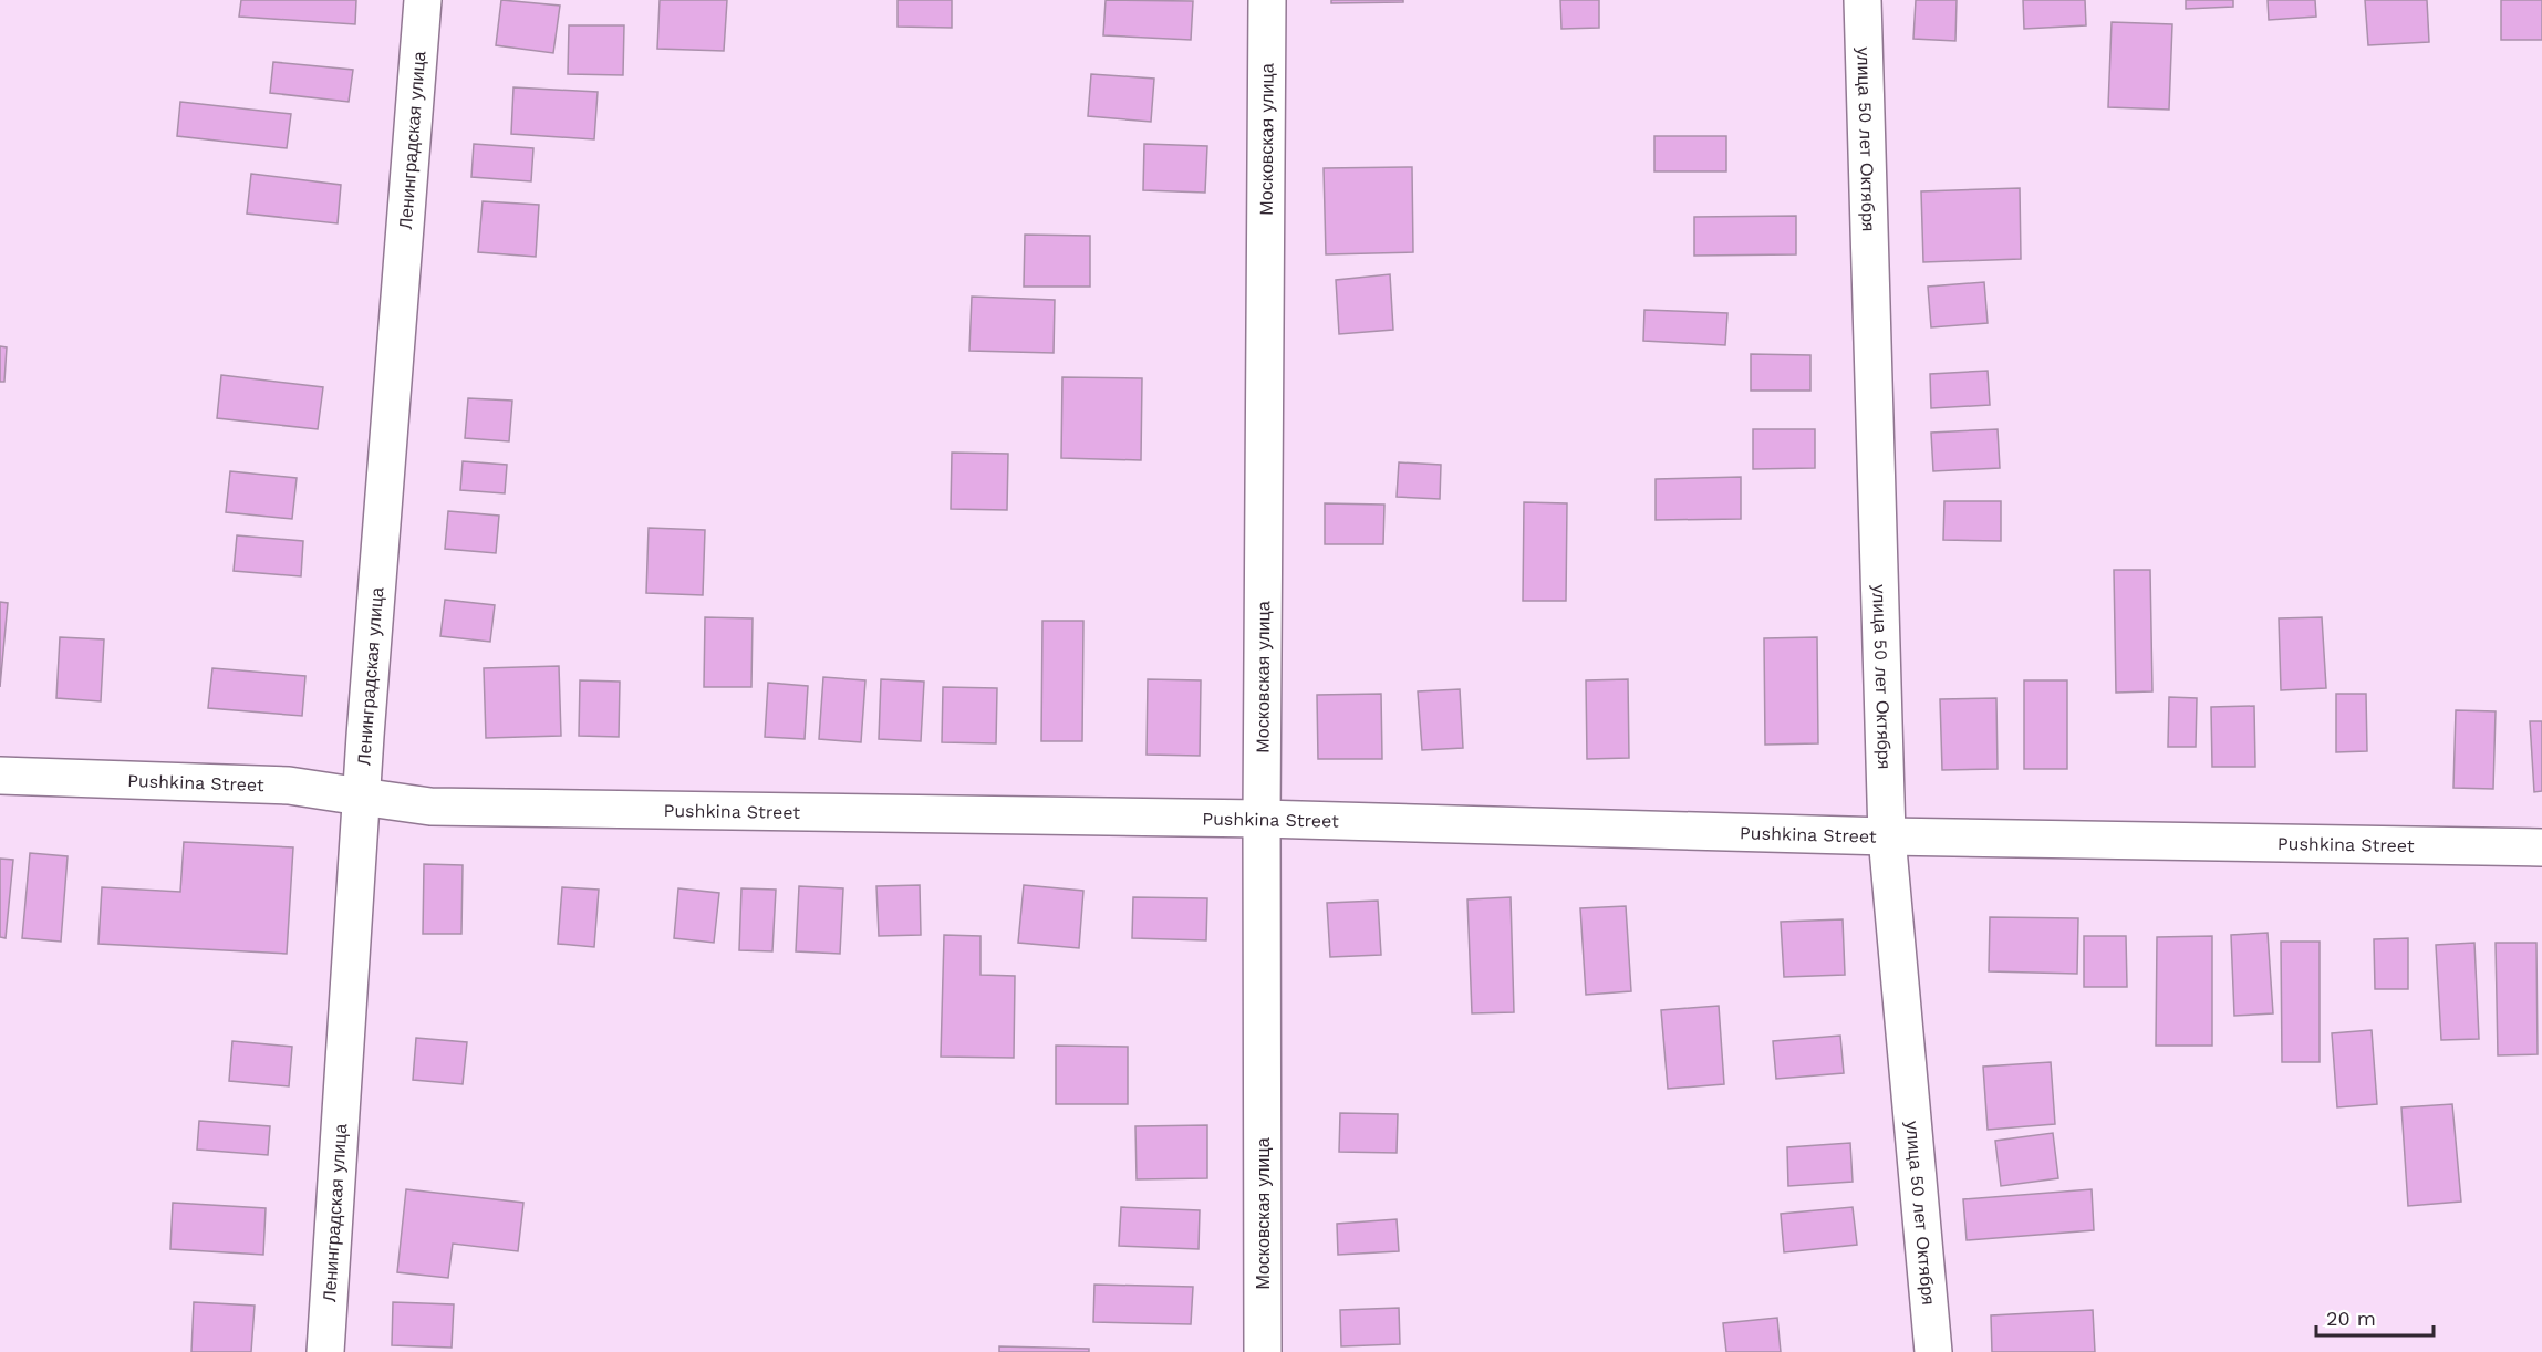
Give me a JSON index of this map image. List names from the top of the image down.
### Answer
{
  "streets": {
    "street": [
      "Московская улица",
      "Ленинградская улица",
      "улица 50 лет Октября",
      "Pushkina Street"
    ]
  },
  "crossings": [
    ["Московская улица", "Pushkina Street"],
    ["Ленинградская улица", "Pushkina Street"],
    ["улица 50 лет Октября", "Pushkina Street"]
  ],
  "scale_bar": "20 m"
}
